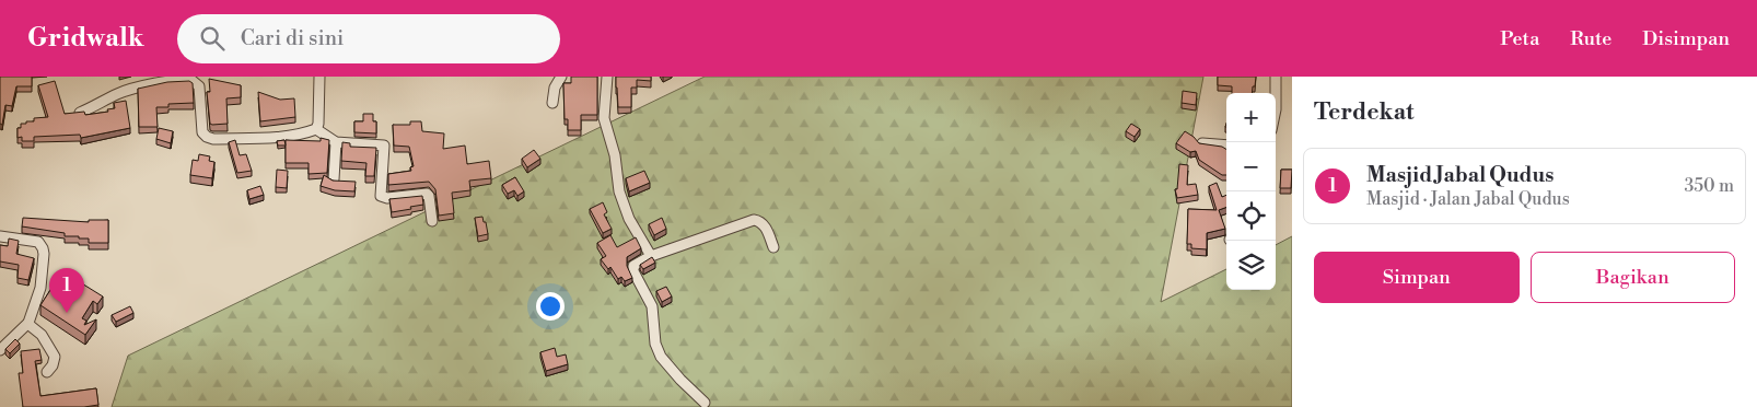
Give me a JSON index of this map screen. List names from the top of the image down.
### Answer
{
  "page": {
    "header": "Gridwalk",
    "search": "Cari di sini",
    "nav": ["Peta", "Rute", "Disimpan"],
    "heading": "Terdekat",
    "map_buttons": ["+", "−"],
    "list": [
      {
        "mark": "1",
        "name": "Masjid Jabal Qudus",
        "note": "Masjid · Jalan Jabal Qudus",
        "value": "350 m"
      }
    ],
    "buttons": ["Simpan", "Bagikan"],
    "pins": "1"
  }
}
